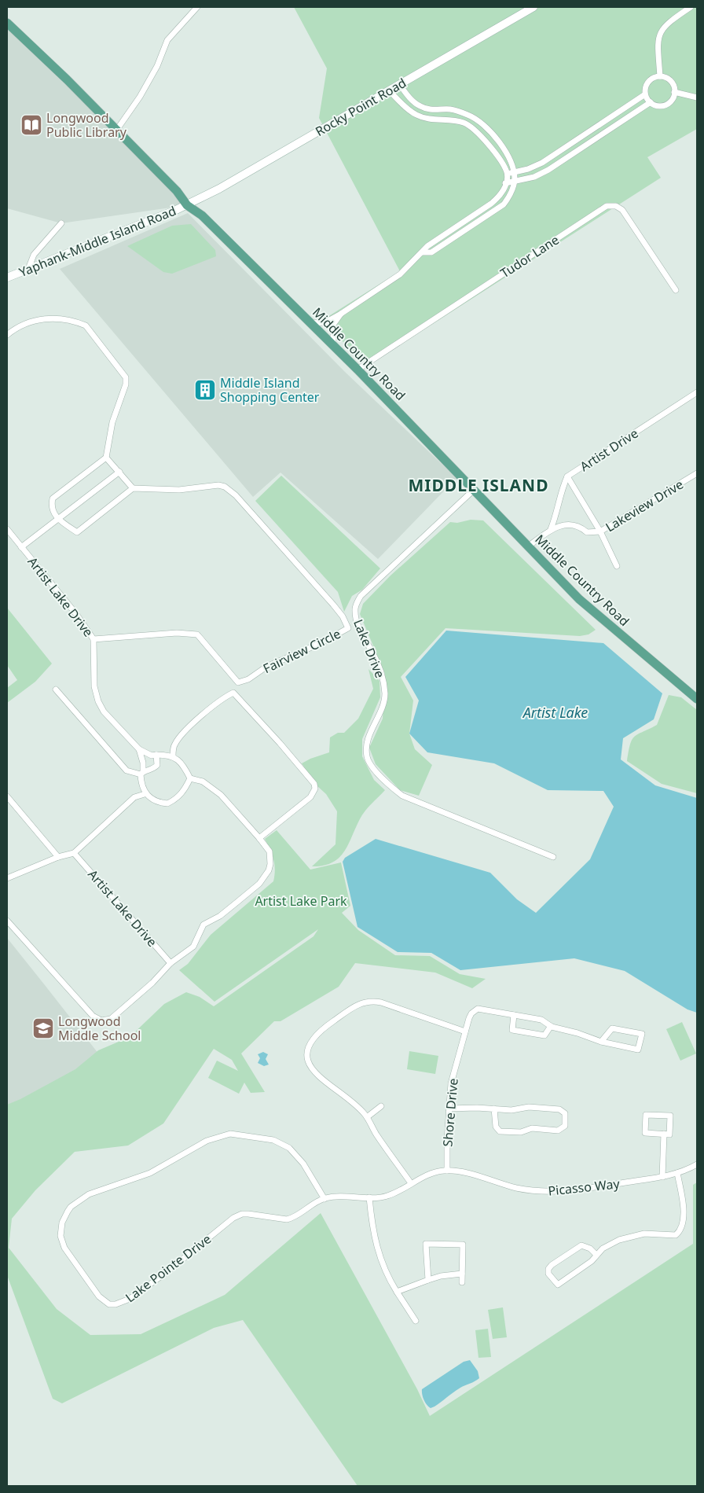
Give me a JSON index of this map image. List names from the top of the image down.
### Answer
{
  "streets": {
    "main road": ["Rocky Point Road", "Yaphank-Middle Island Road", "Middle Country Road"],
    "street": [
      "Tudor Lane",
      "Artist Drive",
      "Lakeview Drive",
      "Artist Lake Drive",
      "Lake Drive",
      "Fairview Circle",
      "Shore Drive",
      "Picasso Way",
      "Lake Pointe Drive"
    ]
  },
  "crossings": [
    ["Rocky Point Road", "Yaphank-Middle Island Road"],
    ["Rocky Point Road", "Middle Country Road"],
    ["Yaphank-Middle Island Road", "Middle Country Road"],
    ["Tudor Lane", "Middle Country Road"],
    ["Middle Country Road", "Lakeview Drive"],
    ["Middle Country Road", "Lake Drive"],
    ["Artist Drive", "Lakeview Drive"],
    ["Artist Lake Drive", "Fairview Circle"],
    ["Shore Drive", "Picasso Way"],
    ["Picasso Way", "Lake Pointe Drive"]
  ],
  "districts": ["MIDDLE ISLAND"],
  "water": ["Artist Lake"],
  "parks": ["Artist Lake Park"],
  "places": {
    "library": ["Longwood Public Library"],
    "building": ["Middle Island Shopping Center"],
    "school or university": ["Longwood Middle School"]
  }
}
